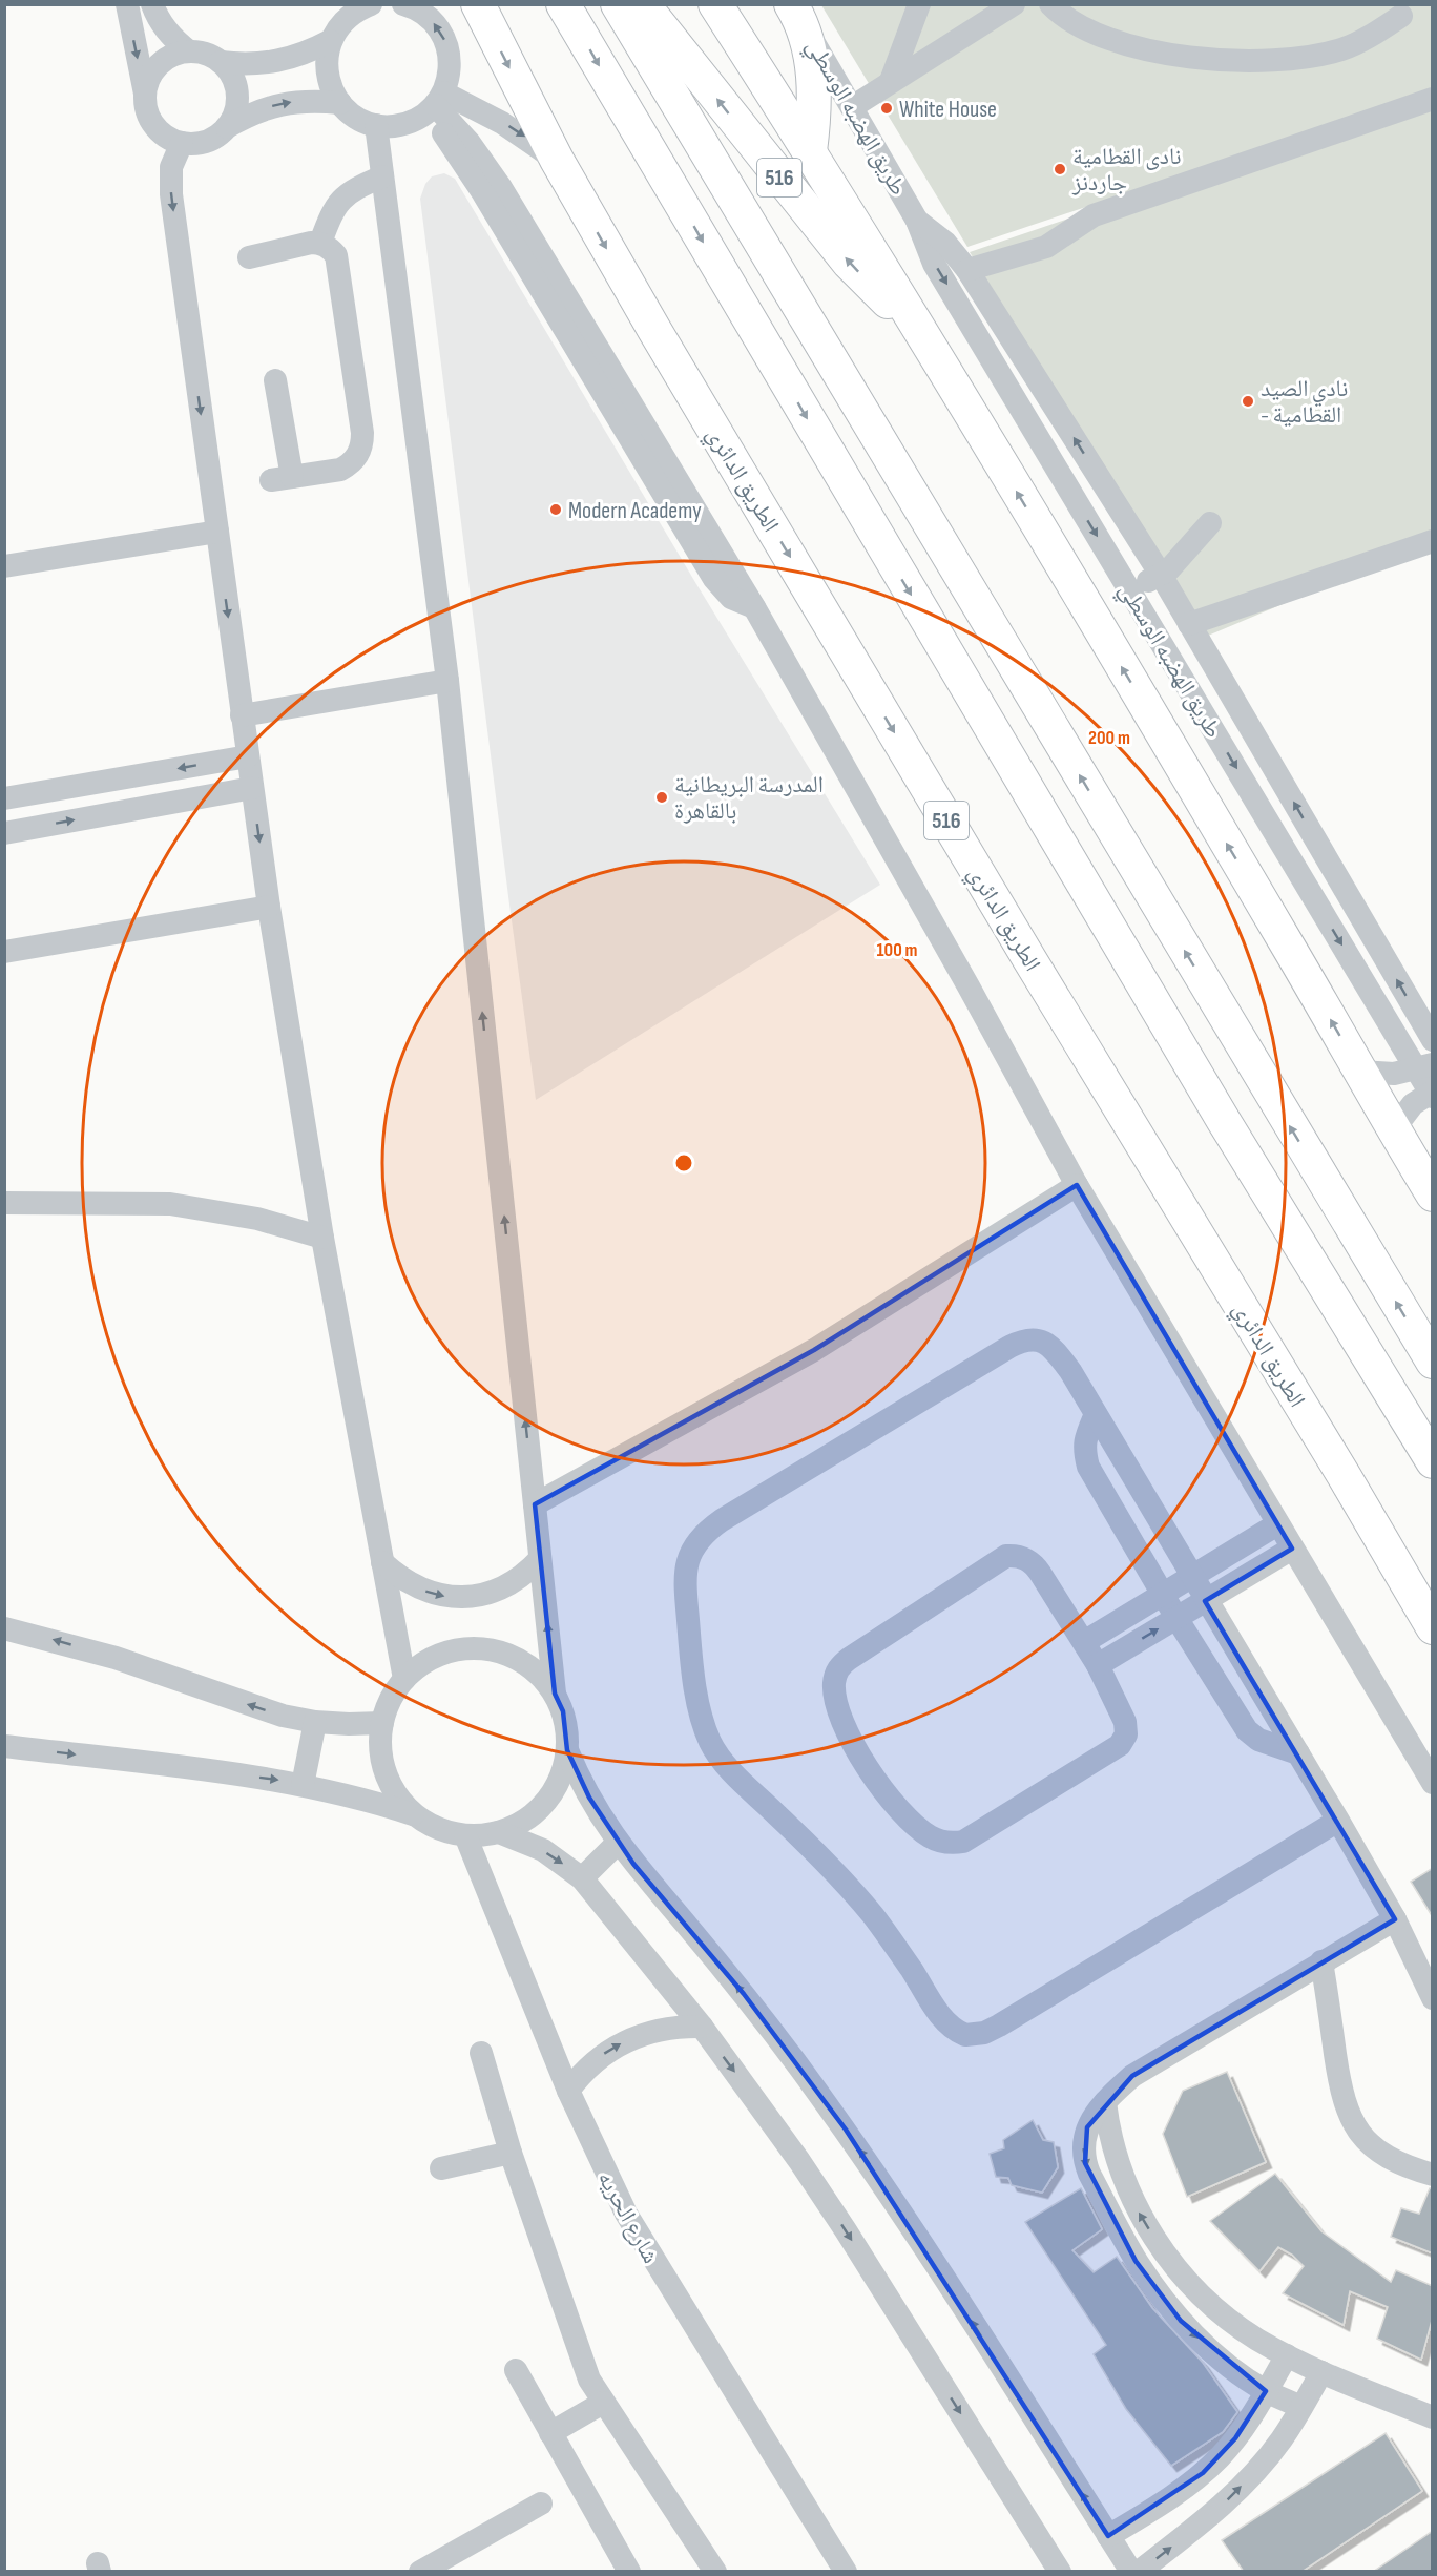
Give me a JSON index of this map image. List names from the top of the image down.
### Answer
{
  "streets": {
    "highway": ["516", "الطريق الدائري"],
    "street": ["طريق الهضبه الوسطي", "شارع الحريه"]
  },
  "places": [
    "White House",
    "نادى القطامية جاردنز",
    "نادي الصيد - القطامية",
    "Modern Academy",
    "المدرسة البريطانية بالقاهرة"
  ],
  "rings": ["200 m", "100 m"]
}
